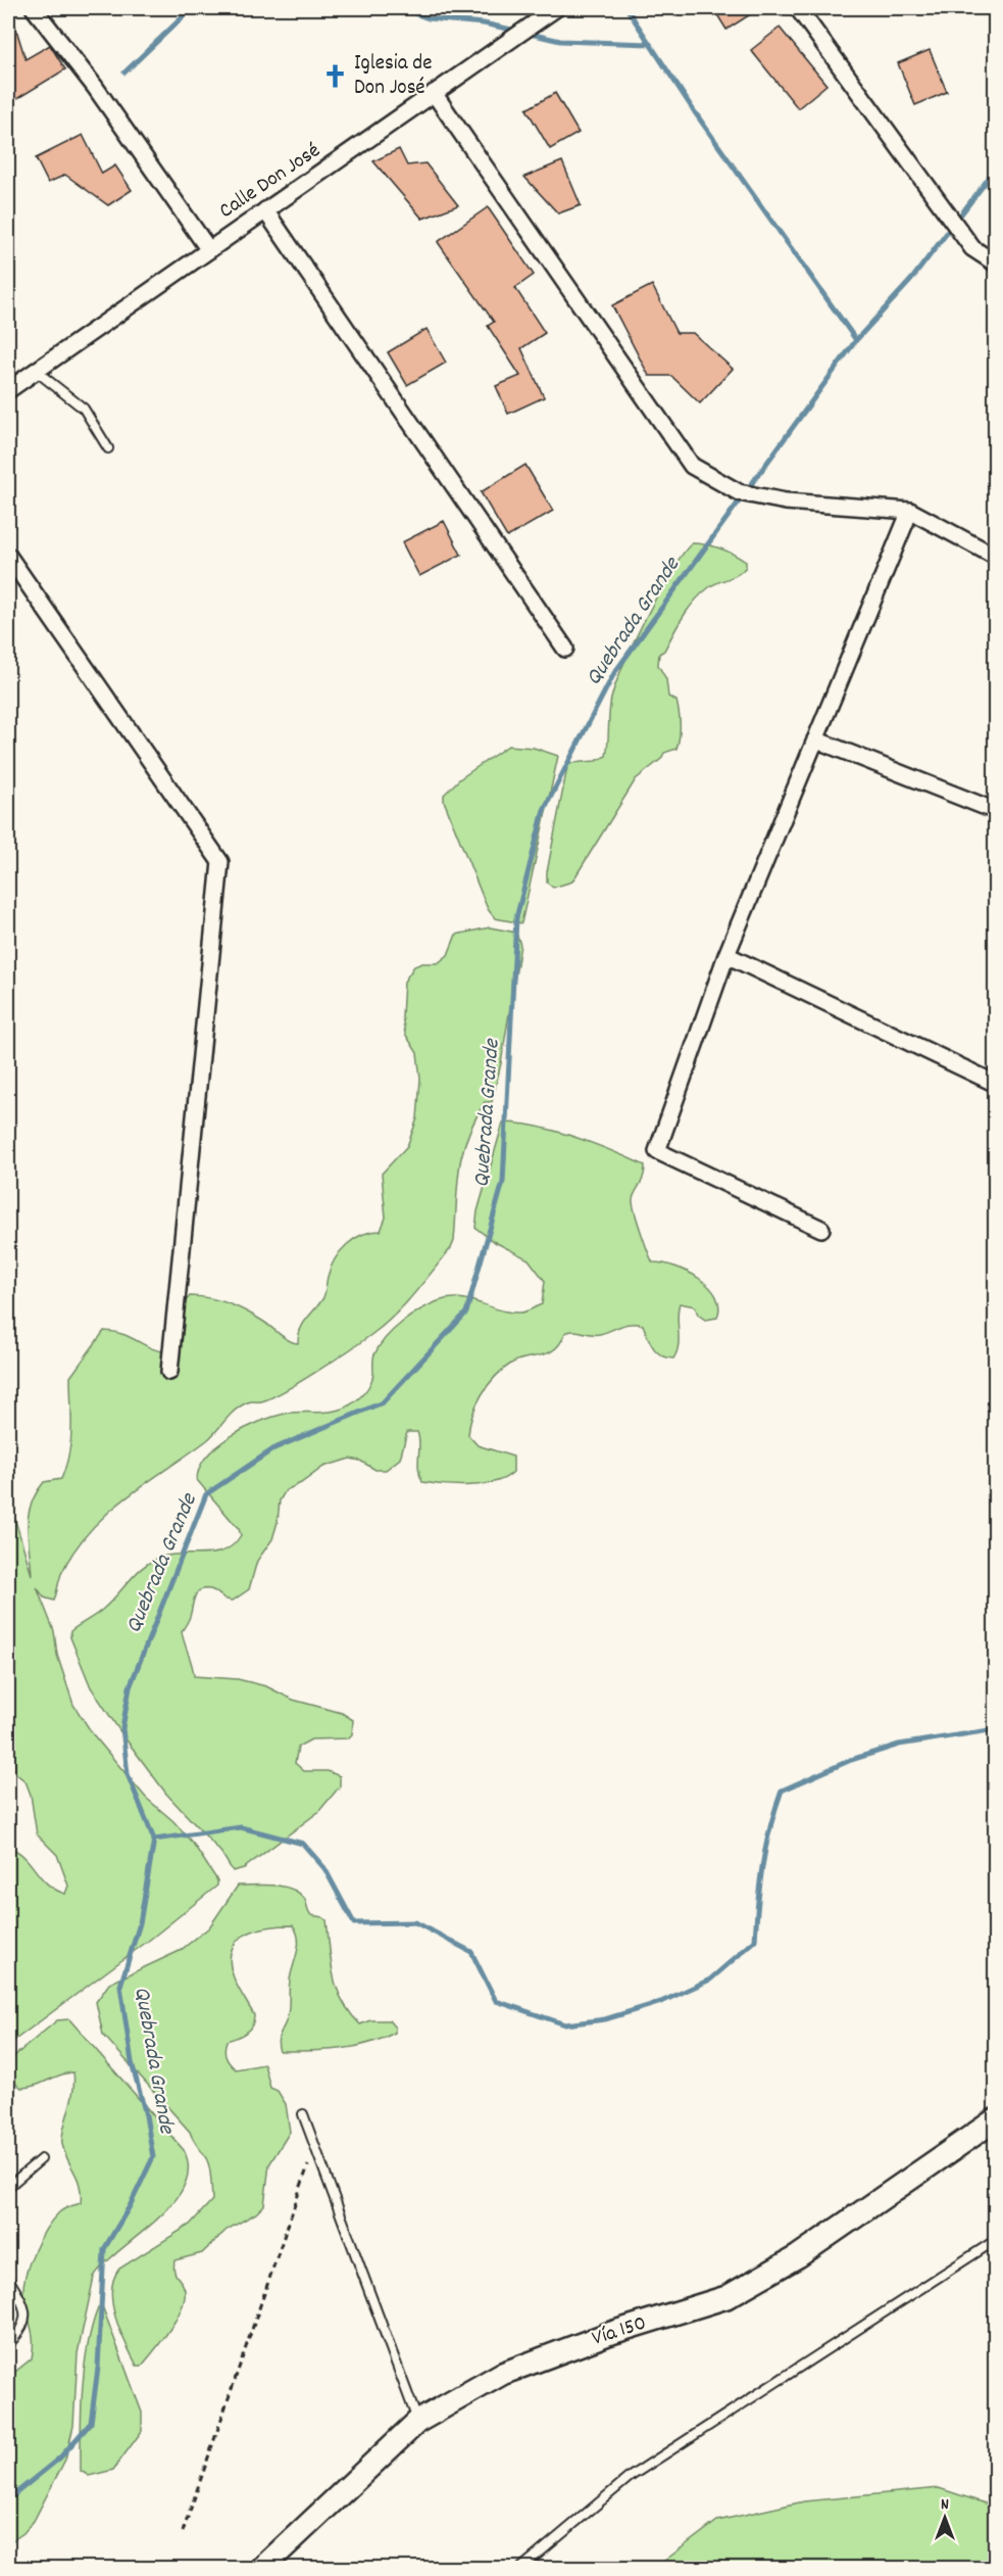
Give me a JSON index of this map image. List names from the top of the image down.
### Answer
{
  "streets": {
    "main road": ["Vía 150"],
    "street": ["Calle Don José"]
  },
  "water": ["Quebrada Grande"],
  "places": {
    "church": ["Iglesia de Don José"]
  },
  "north": "top"
}
